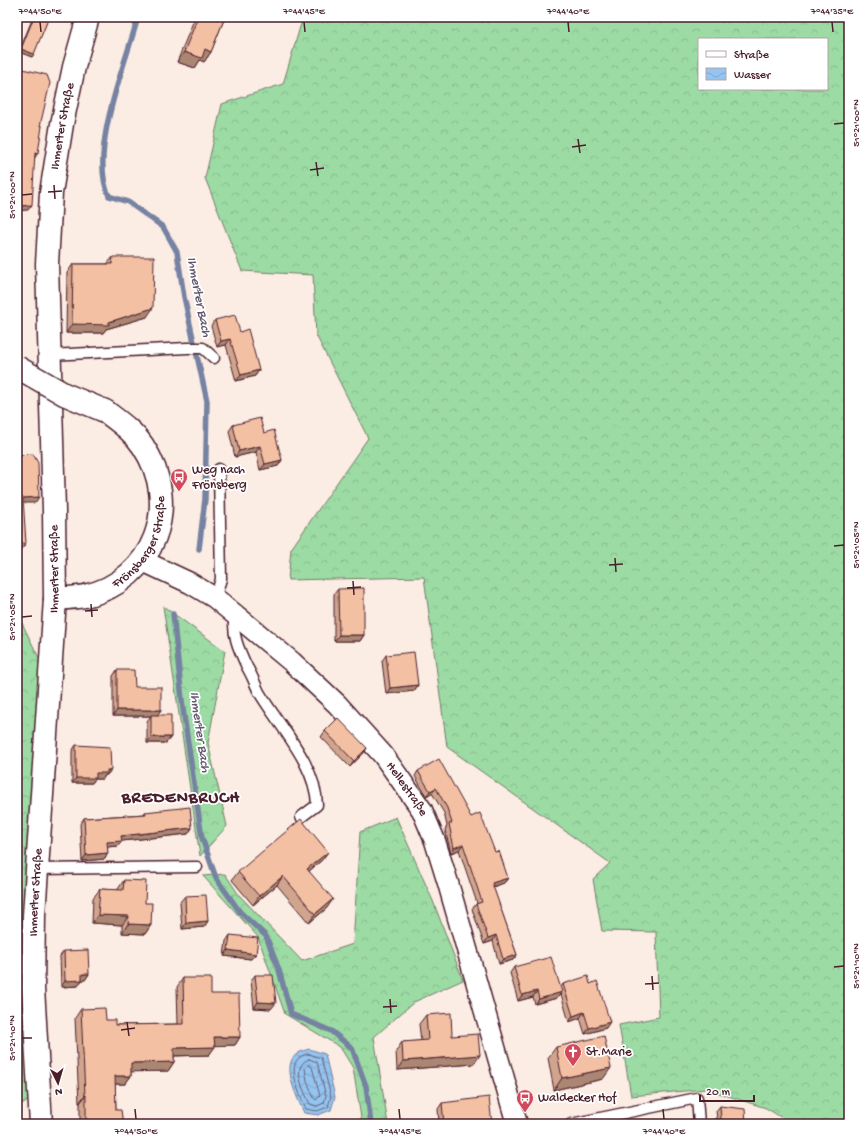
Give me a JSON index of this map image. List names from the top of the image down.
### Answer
{
  "streets": {
    "main road": ["Ihmerter Straße", "Frönsberger Straße"],
    "street": ["Hellestraße"]
  },
  "crossings": [
    ["Ihmerter Straße", "Frönsberger Straße"],
    ["Frönsberger Straße", "Hellestraße"]
  ],
  "districts": ["BREDENBRUCH"],
  "water": ["Ihmerter Bach"],
  "places": {
    "bus stop": ["Weg nach Frönsberg", "Waldecker Hof"],
    "church": ["St.Marie"]
  },
  "legend": ["Straße", "Wasser"],
  "scale_bar": "20 m",
  "north": "bottom",
  "coordinates": [
    "7°44'50\"E",
    "7°44'45\"E",
    "7°44'40\"E",
    "7°44'35\"E",
    "51°21'00\"N",
    "51°21'05\"N",
    "51°21'10\"N"
  ]
}
